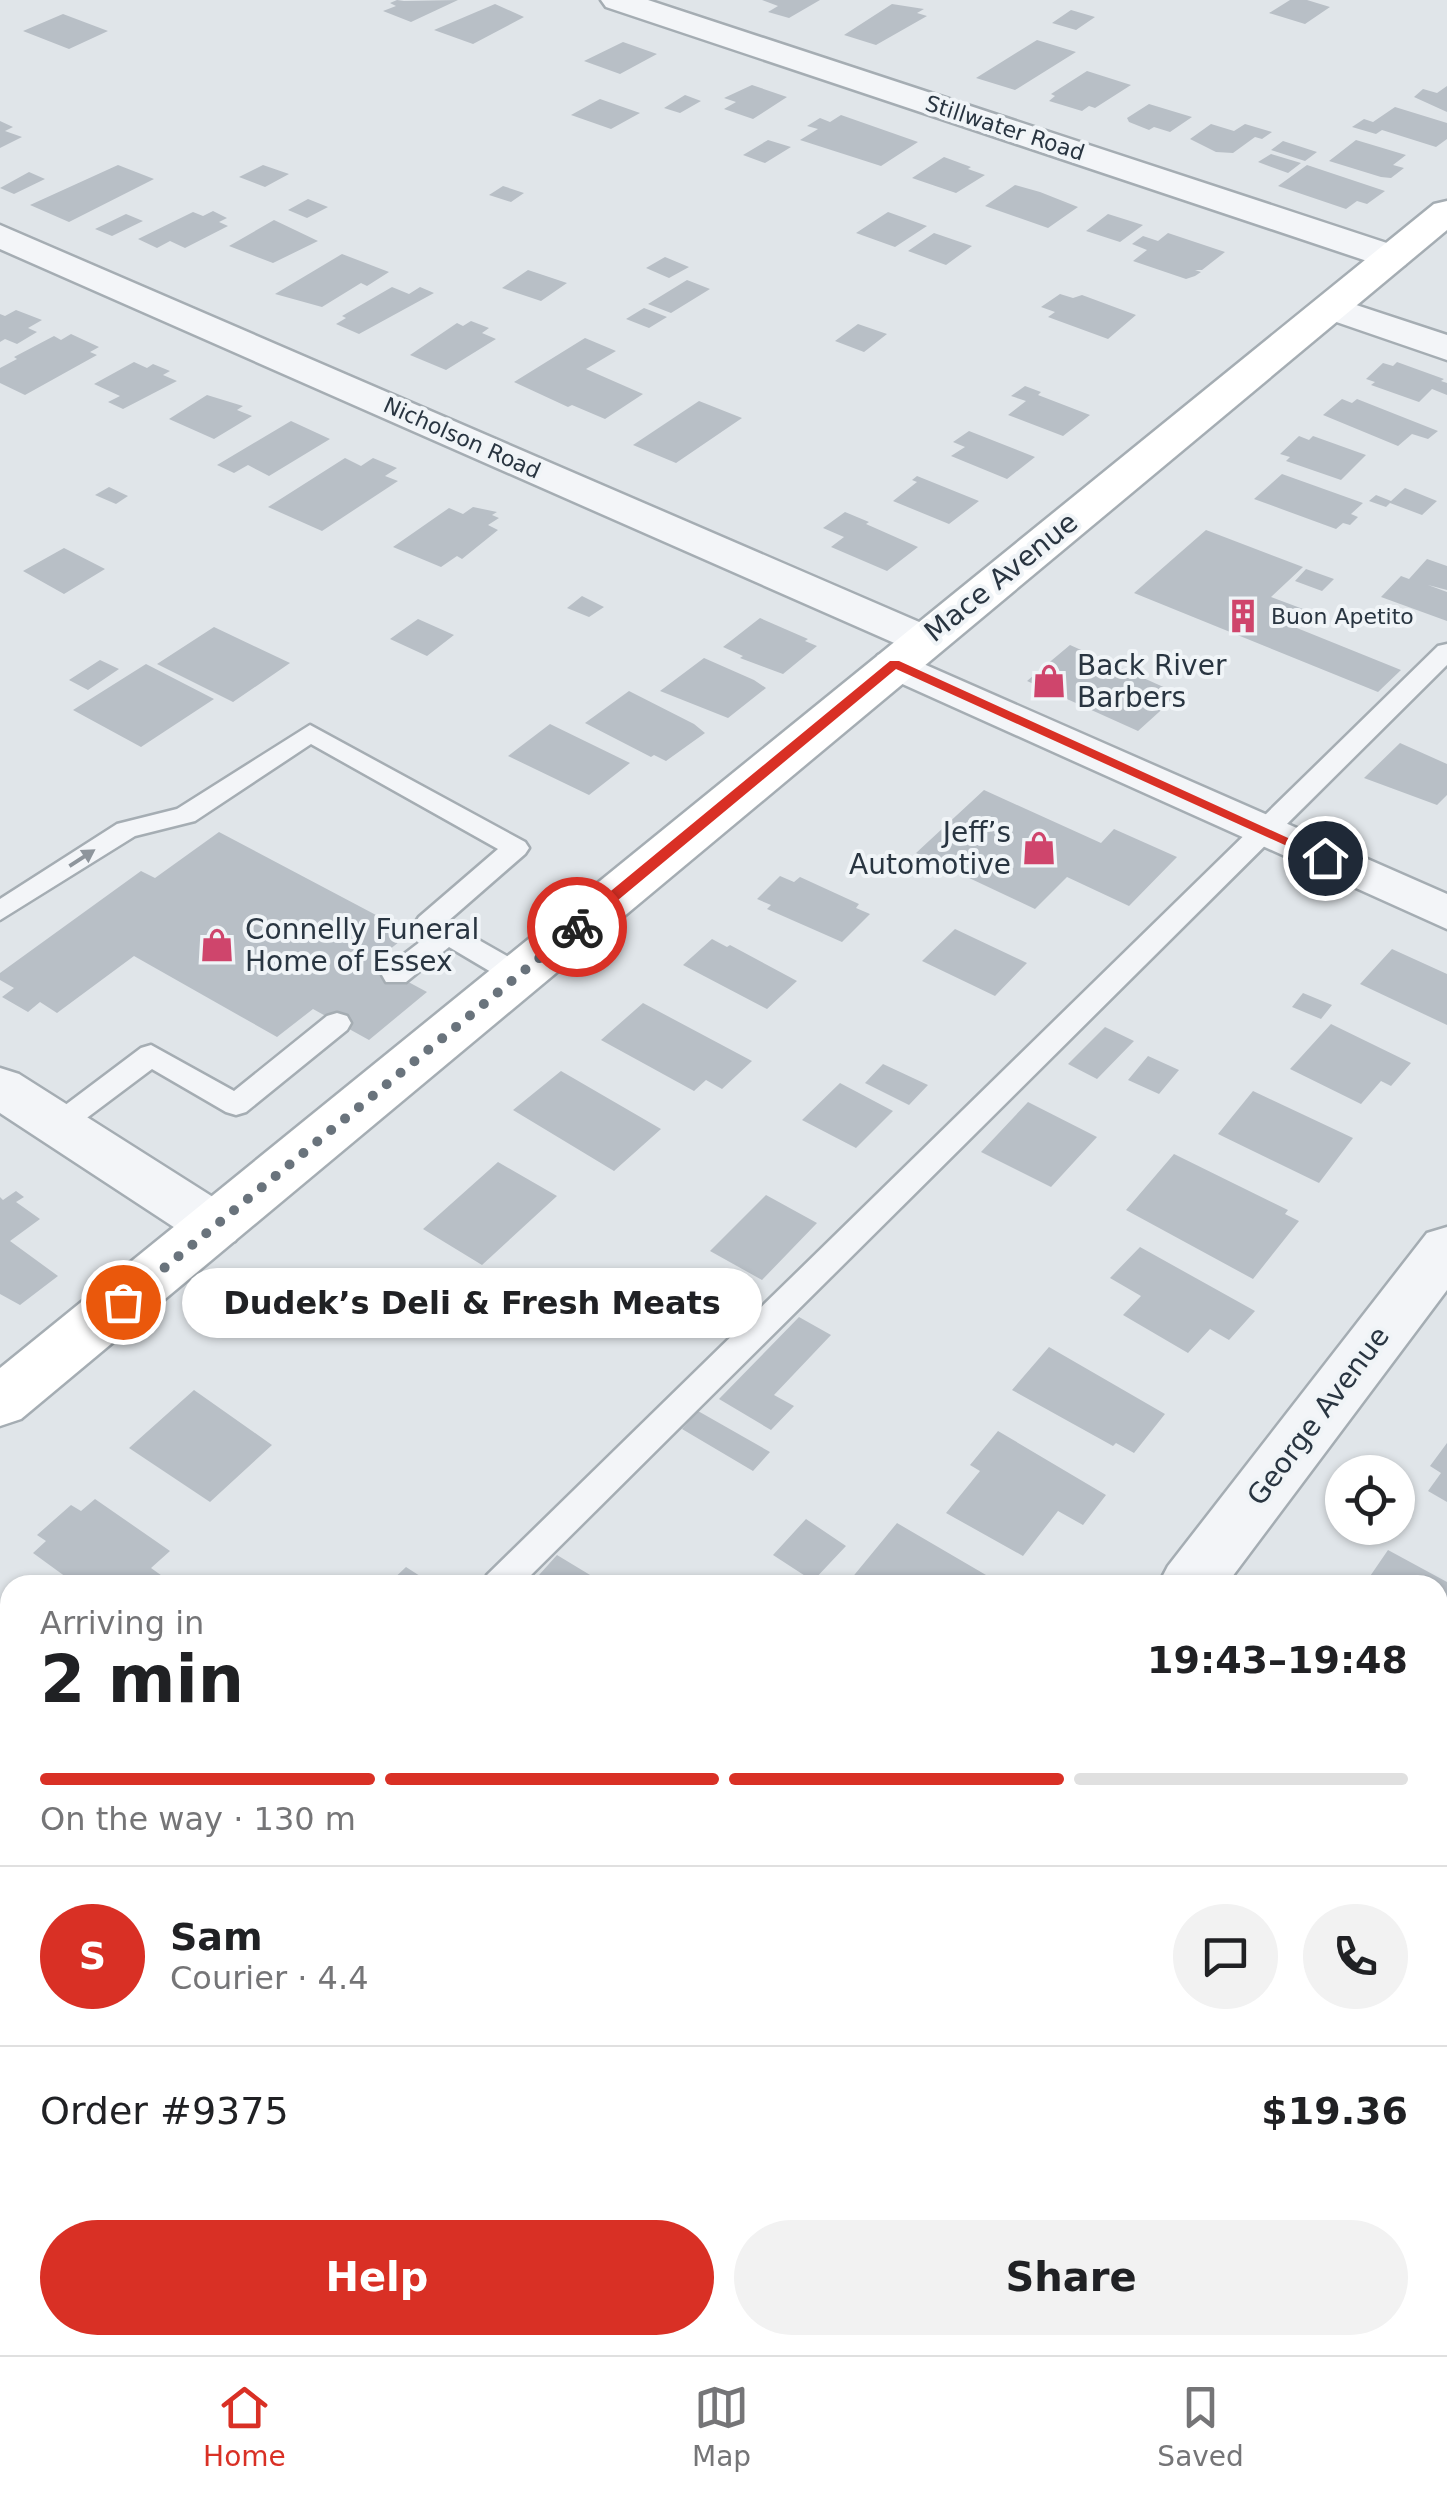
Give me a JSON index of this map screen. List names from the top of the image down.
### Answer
{
  "streets": {
    "main road": ["Mace Avenue"],
    "street": ["Stillwater Road", "Nicholson Road", "George Avenue"]
  },
  "crossings": [
    ["Stillwater Road", "Mace Avenue"],
    ["Nicholson Road", "Mace Avenue"]
  ],
  "places": {
    "building": ["Buon Apetito"],
    "shop": ["Back River Barbers", "Jeff’s Automotive", "Connelly Funeral Home of Essex"],
    "other": ["Dudek’s Deli & Fresh Meats"]
  },
  "page": {
    "bubble": "Dudek’s Deli & Fresh Meats",
    "heading": ["2 min", "Arriving in", "19:43–19:48"],
    "panel": [
      "Sam",
      "Courier · 4.4",
      "Order #9375",
      "$19.36"
    ],
    "bar": "On the way · 130 m",
    "round": "S",
    "buttons": ["Help", "Share"],
    "tabs": ["Home", "Map", "Saved"]
  }
}
